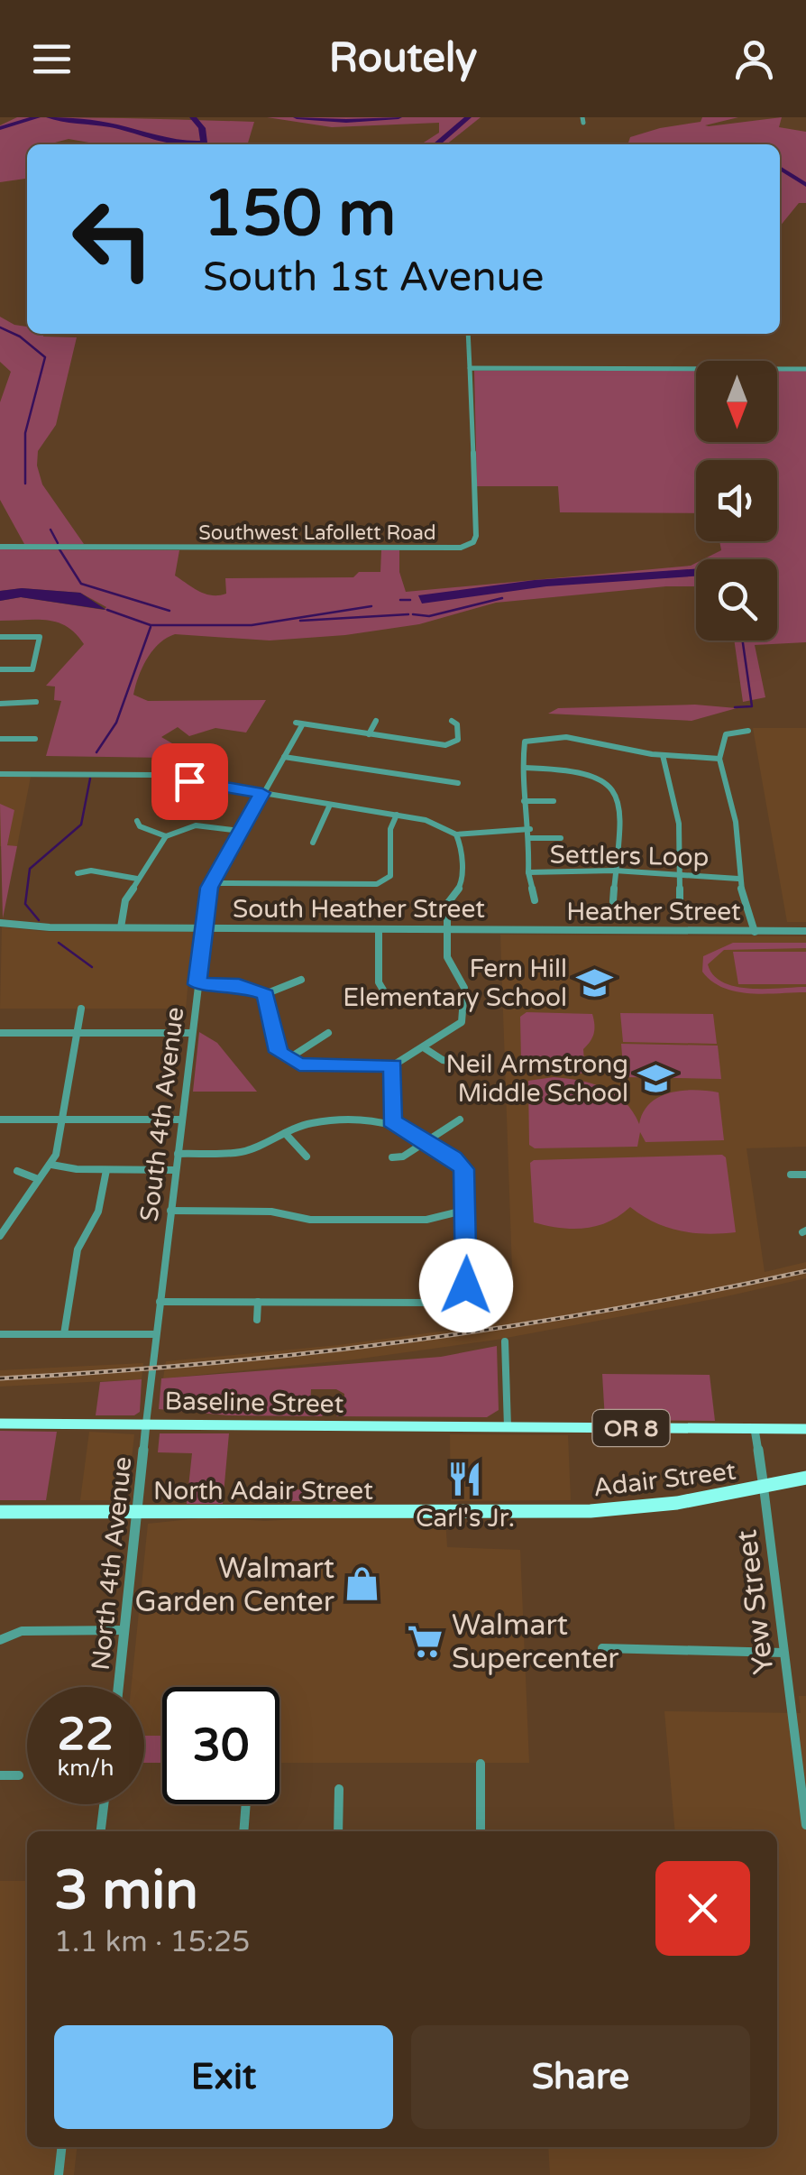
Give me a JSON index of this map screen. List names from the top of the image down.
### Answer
{
  "streets": {
    "highway": [
      "Baseline Street",
      "OR 8",
      "Adair Street",
      "North Adair Street"
    ],
    "street": [
      "Southwest Lafollett Road",
      "Settlers Loop",
      "South Heather Street",
      "Heather Street",
      "South 4th Avenue",
      "North 4th Avenue",
      "Yew Street"
    ]
  },
  "crossings": [
    ["South Heather Street", "Heather Street"],
    ["South Heather Street", "South 4th Avenue"],
    ["South 4th Avenue", "Baseline Street"],
    ["South 4th Avenue", "North 4th Avenue"],
    ["Baseline Street", "OR 8"],
    ["Baseline Street", "North 4th Avenue"],
    ["OR 8", "Yew Street"],
    ["Adair Street", "North Adair Street"],
    ["Adair Street", "Yew Street"],
    ["North Adair Street", "North 4th Avenue"]
  ],
  "places": {
    "school or university": ["Fern Hill Elementary School", "Neil Armstrong Middle School"],
    "restaurant": ["Carl's Jr."],
    "shop": ["Walmart Garden Center"],
    "supermarket": ["Walmart Supercenter"]
  },
  "north": "bottom",
  "page": {
    "header": "Routely",
    "turn": ["150 m", "South 1st Avenue"],
    "speed": "22 km/h",
    "limit": "30",
    "heading": ["3 min", "1.1 km · 15:25"],
    "buttons": ["Exit", "Share"]
  }
}
